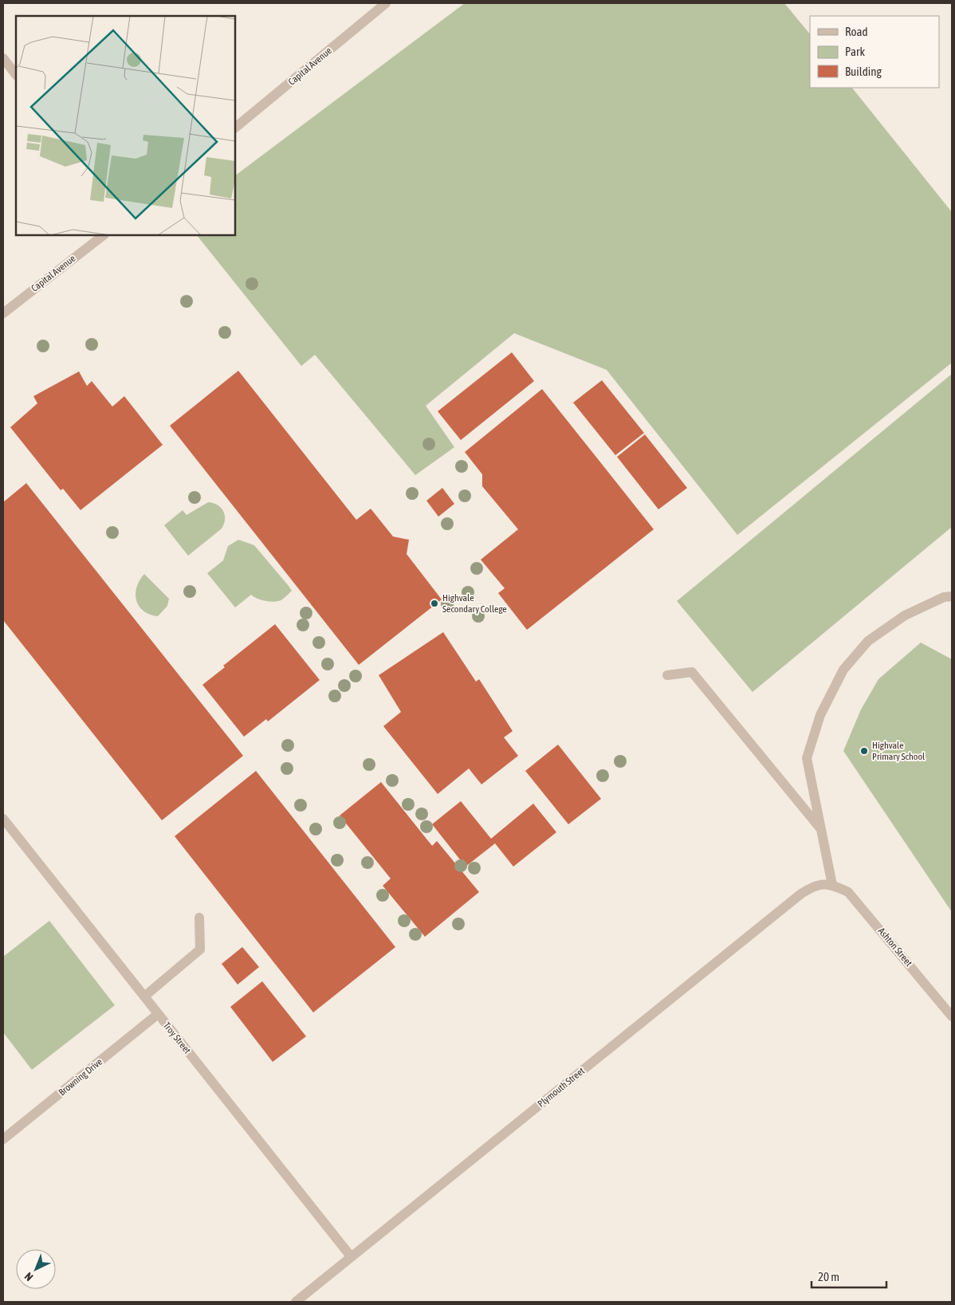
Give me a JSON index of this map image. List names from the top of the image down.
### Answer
{
  "streets": {
    "street": [
      "Capital Avenue",
      "Ashton Street",
      "Troy Street",
      "Browning Drive",
      "Plymouth Street"
    ]
  },
  "crossings": [
    ["Ashton Street", "Plymouth Street"],
    ["Troy Street", "Browning Drive"],
    ["Troy Street", "Plymouth Street"]
  ],
  "places": ["Highvale Secondary College", "Highvale Primary School"],
  "legend": ["Road", "Park", "Building"],
  "scale_bar": "20 m",
  "north": "bottom left"
}
